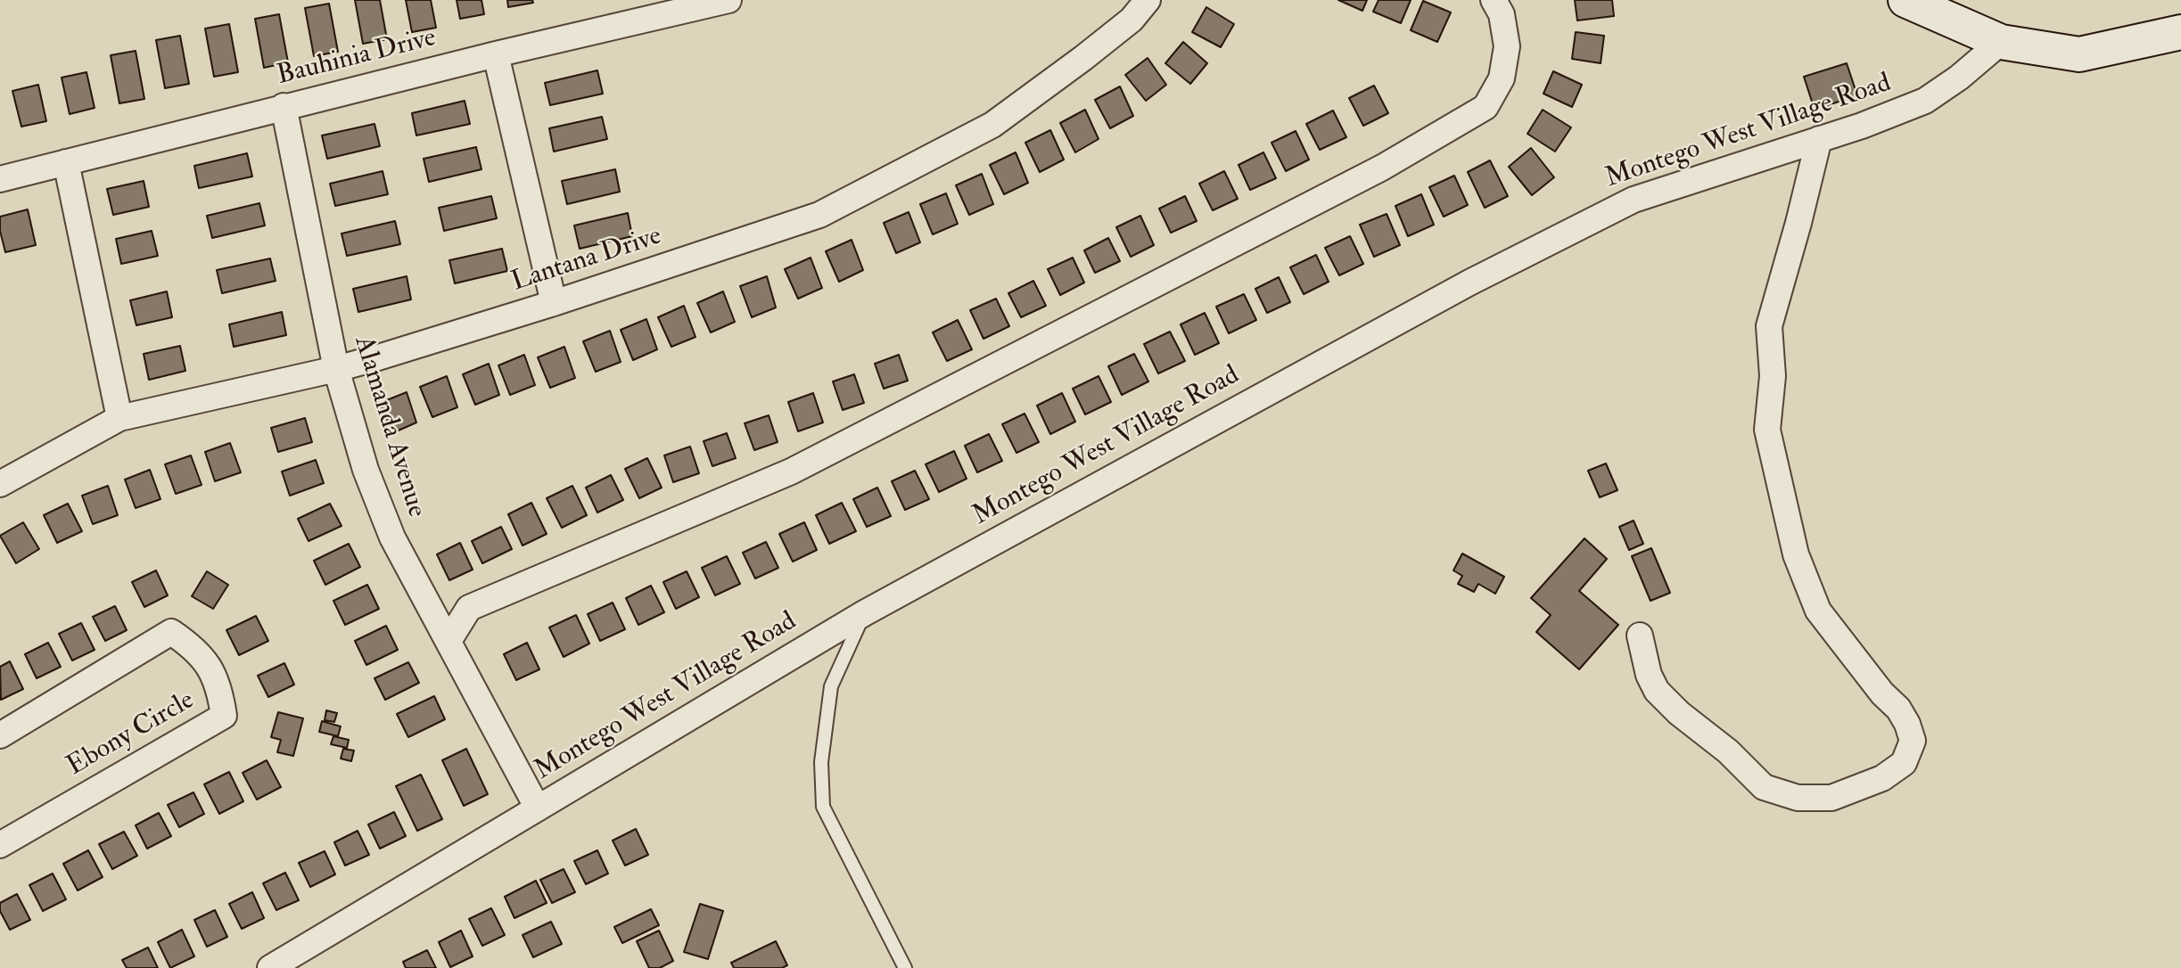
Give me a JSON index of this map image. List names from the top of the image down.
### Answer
{
  "streets": {
    "street": [
      "Bauhinia Drive",
      "Montego West Village Road",
      "Lantana Drive",
      "Alamanda Avenue",
      "Ebony Circle"
    ]
  },
  "crossings": [
    ["Bauhinia Drive", "Alamanda Avenue"],
    ["Montego West Village Road", "Alamanda Avenue"],
    ["Lantana Drive", "Alamanda Avenue"]
  ]
}
